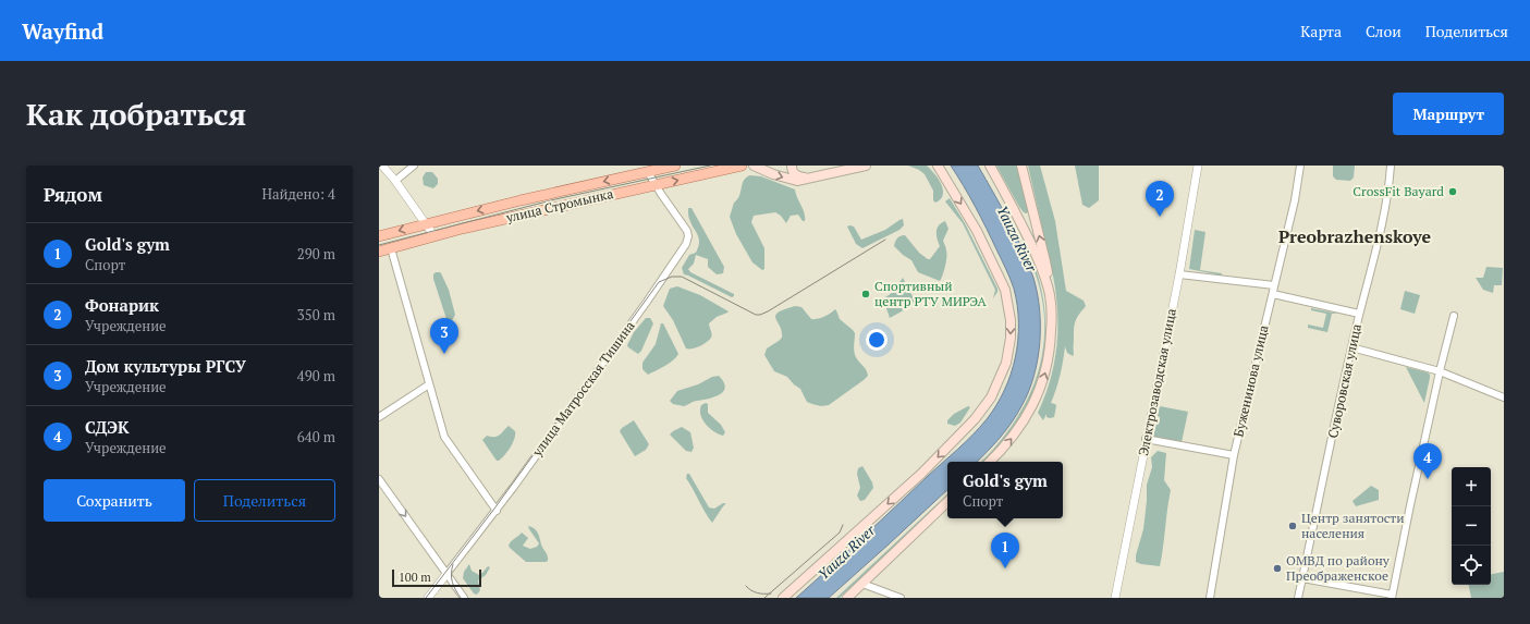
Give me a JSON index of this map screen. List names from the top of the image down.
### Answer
{
  "streets": {
    "main road": ["улица Стромынка"],
    "street": [
      "Буженинова улица",
      "Суворовская улица",
      "Электрозаводская улица",
      "улица Матросская Тишина"
    ]
  },
  "crossings": [
    ["улица Стромынка", "улица Матросская Тишина"]
  ],
  "districts": ["Preobrazhenskoye"],
  "water": ["Yauza River"],
  "places": [
    "CrossFit Bayard",
    "Спортивный центр РТУ МИРЭА",
    "Центр занятости населения",
    "ОМВД по району Преображенское"
  ],
  "scale_bar": "100 m",
  "page": {
    "header": "Wayfind",
    "nav": ["Карта", "Слои", "Поделиться"],
    "buttons": [
      "Маршрут",
      ["Сохранить", "Поделиться"]
    ],
    "title": "Как добраться",
    "heading": ["Рядом", "Найдено: 4"],
    "pins": [
      "2",
      "3",
      "4",
      "1"
    ],
    "list": [
      {
        "mark": "1",
        "name": "Gold's gym",
        "note": "Спорт",
        "value": "290 m"
      },
      {
        "mark": "2",
        "name": "Фонарик",
        "note": "Учреждение",
        "value": "350 m"
      },
      {
        "mark": "3",
        "name": "Дом культуры РГСУ",
        "note": "Учреждение",
        "value": "490 m"
      },
      {
        "mark": "4",
        "name": "СДЭК",
        "note": "Учреждение",
        "value": "640 m"
      }
    ],
    "popup": ["Gold's gym", "Спорт"],
    "map_buttons": ["+", "−"],
    "scale": "100 m"
  }
}
